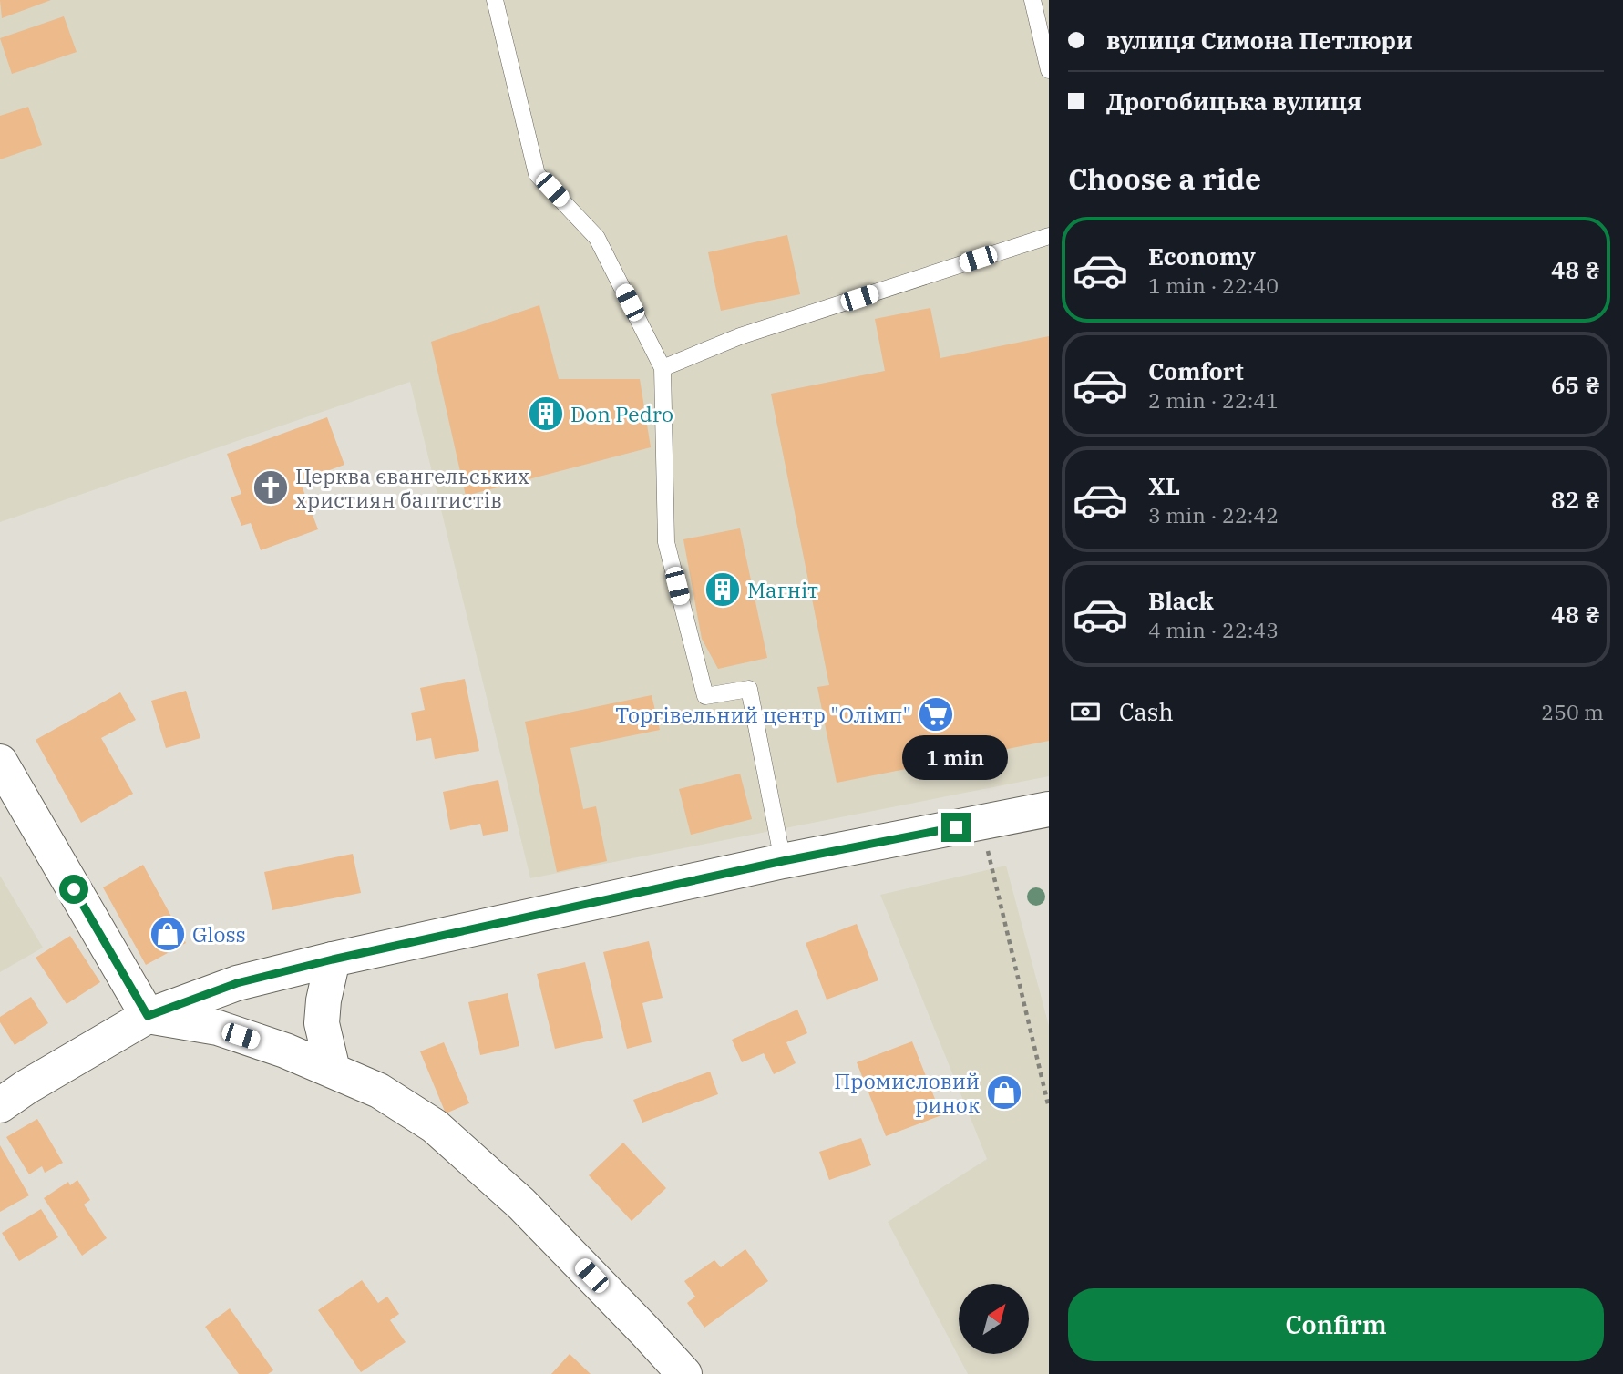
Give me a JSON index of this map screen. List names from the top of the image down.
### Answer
{
  "places": {
    "building": ["Don Pedro", "Магніт"],
    "church": ["Церква євангельських християн баптистів"],
    "supermarket": ["Торгівельний центр \"Олімп\""],
    "shop": ["Gloss", "Промисловий ринок"]
  },
  "north": "top right",
  "page": {
    "banner": ["вулиця Симона Петлюри", "Дрогобицька вулиця"],
    "heading": "Choose a ride",
    "list": [
      {
        "name": "Economy",
        "note": "1 min · 22:40",
        "value": "48 ₴"
      },
      {
        "name": "Comfort",
        "note": "2 min · 22:41",
        "value": "65 ₴"
      },
      {
        "name": "XL",
        "note": "3 min · 22:42",
        "value": "82 ₴"
      },
      {
        "name": "Black",
        "note": "4 min · 22:43",
        "value": "48 ₴"
      }
    ],
    "pay": ["Cash", "250 m"],
    "bubble": "1 min",
    "buttons": "Confirm"
  }
}
